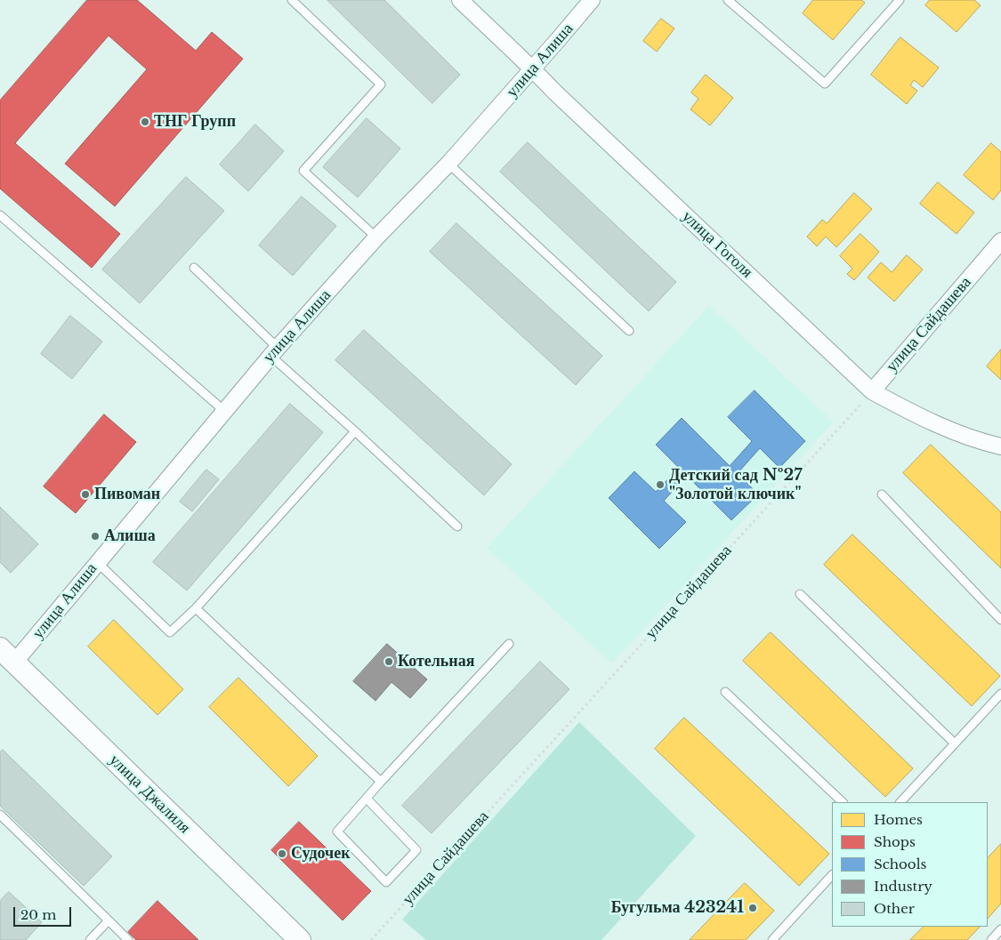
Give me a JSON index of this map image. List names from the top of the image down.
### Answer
{
  "streets": {
    "main road": ["улица Джалиля"],
    "street": ["улица Алиша", "улица Гоголя", "улица Сайдашева"]
  },
  "crossings": [
    ["улица Алиша", "улица Гоголя"],
    ["улица Алиша", "улица Джалиля"],
    ["улица Гоголя", "улица Сайдашева"]
  ],
  "places": [
    "ТНГ Групп",
    "Детский сад №27 \"Золотой ключик\"",
    "Пивоман",
    "Алиша",
    "Котельная",
    "Судочек",
    "Бугульма 423241"
  ],
  "legend": [
    "Homes",
    "Shops",
    "Schools",
    "Industry",
    "Other"
  ],
  "scale_bar": "20 m"
}
